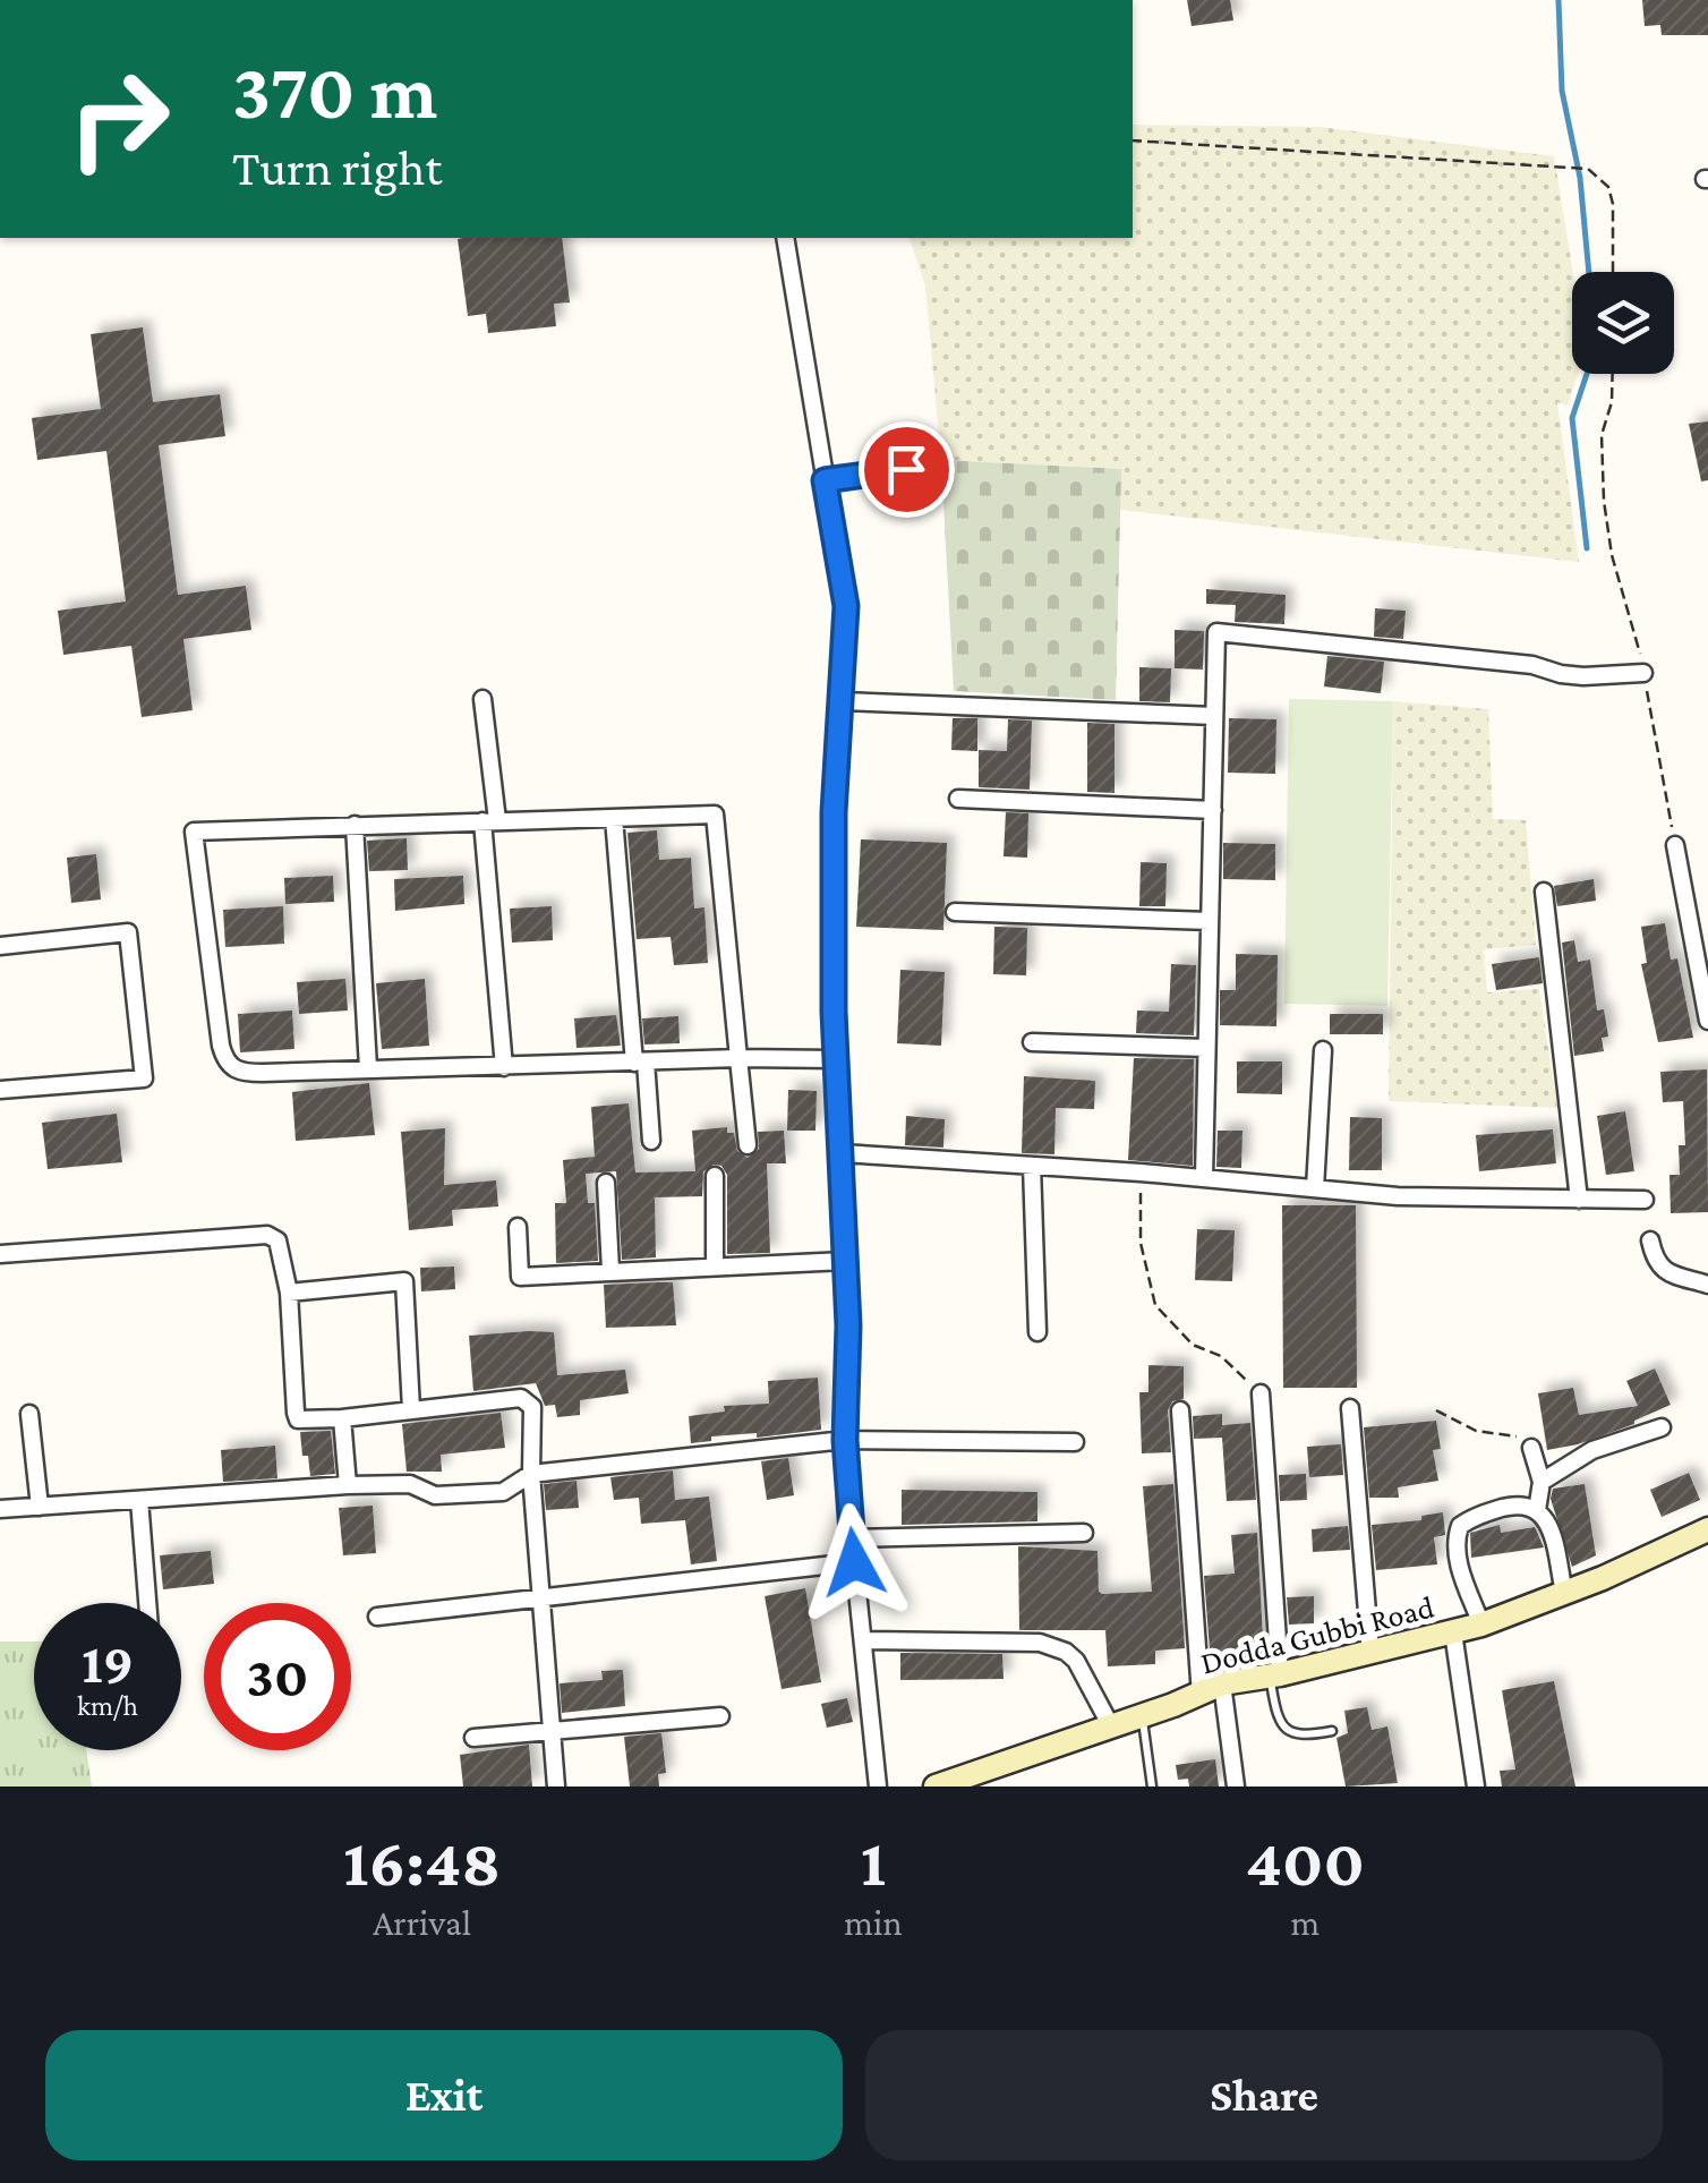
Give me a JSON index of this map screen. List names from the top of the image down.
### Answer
{
  "streets": {
    "main road": ["Dodda Gubbi Road"]
  },
  "page": {
    "turn": ["370 m", "Turn right"],
    "speed": "19 km/h",
    "limit": "30",
    "eta": [
      "16:48",
      "Arrival",
      "1",
      "min",
      "400",
      "m"
    ],
    "buttons": ["Exit", "Share"]
  }
}
